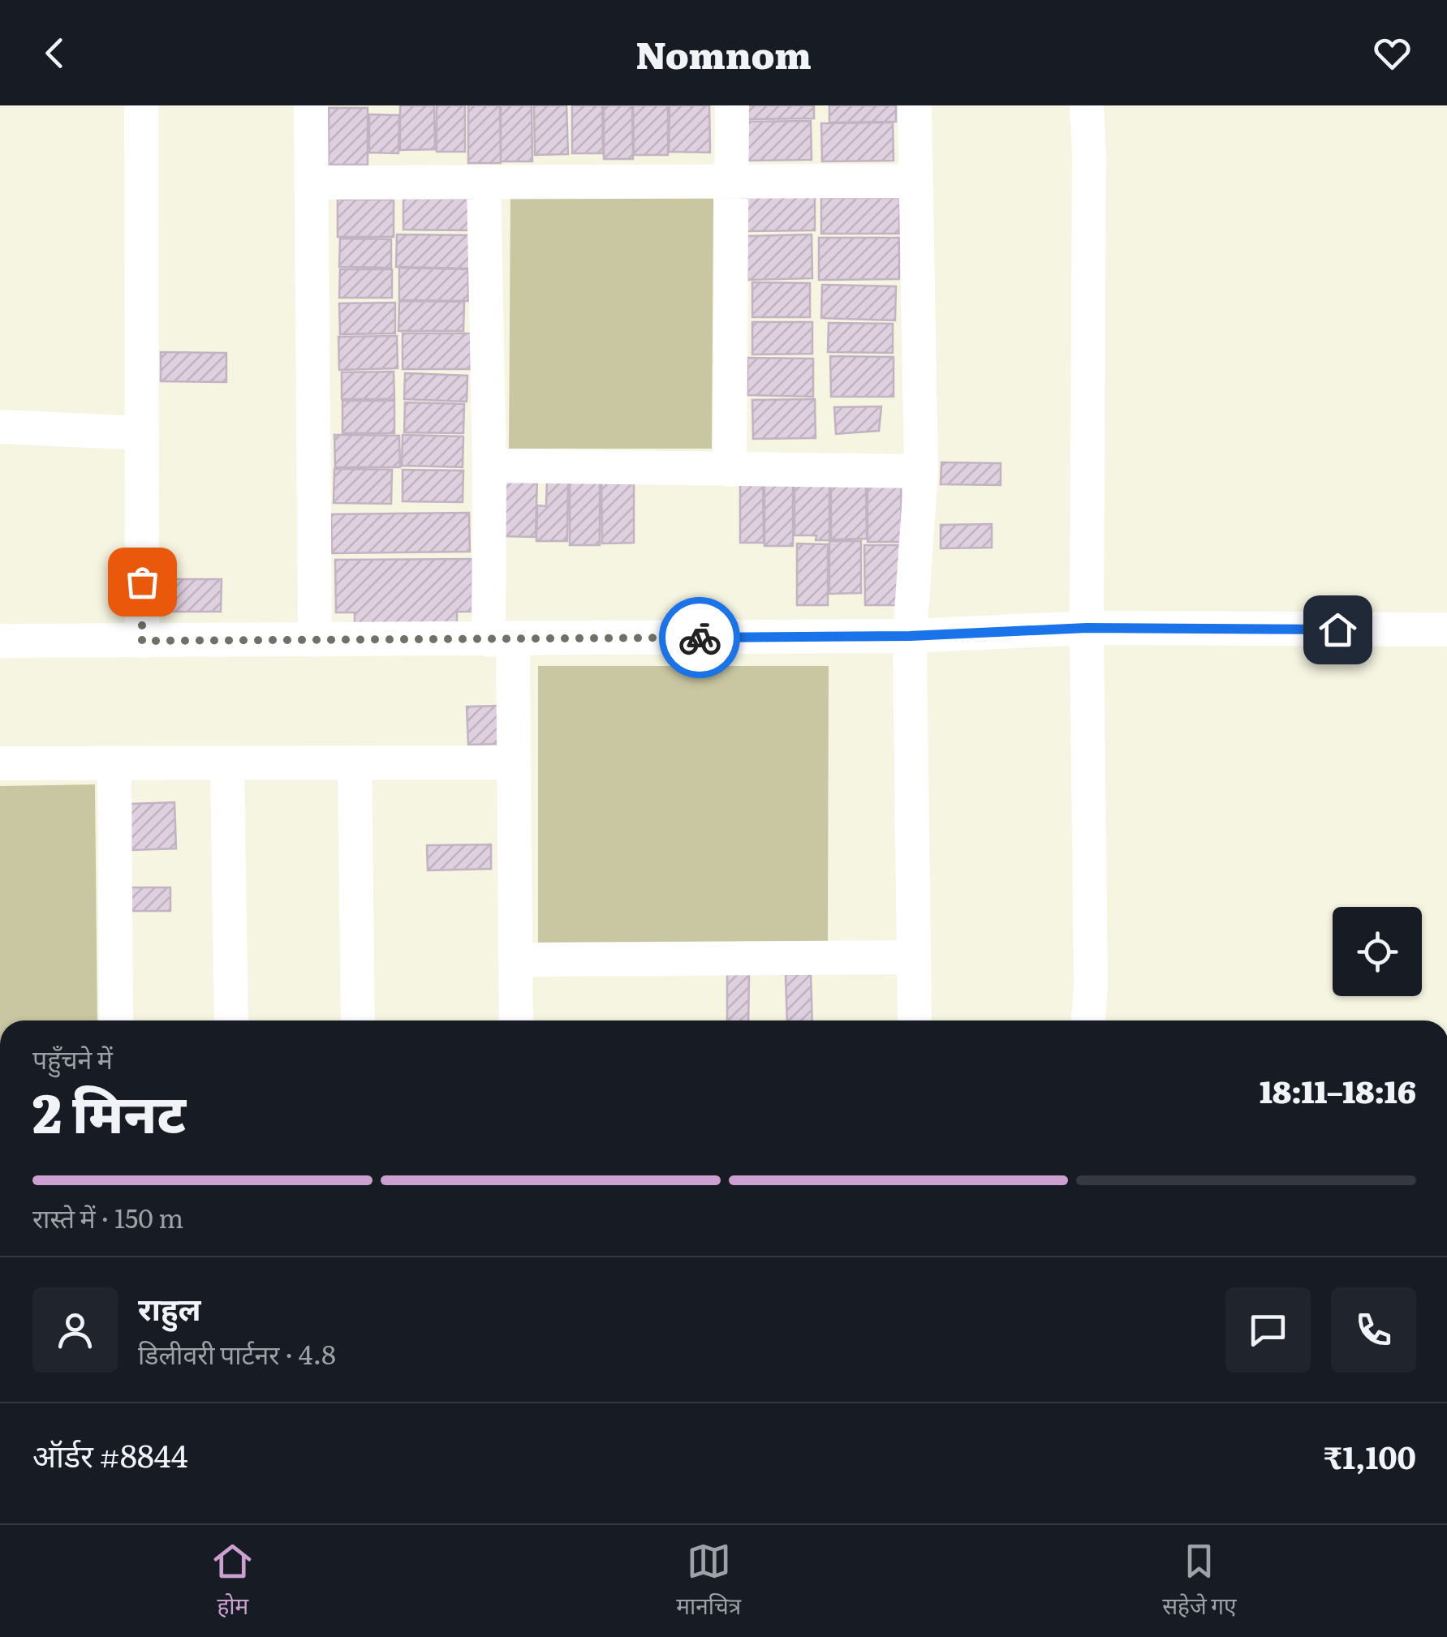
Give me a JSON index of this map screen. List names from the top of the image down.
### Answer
{
  "page": {
    "header": "Nomnom",
    "heading": ["2 मिनट", "पहुँचने में", "18:11–18:16"],
    "panel": [
      "राहुल",
      "डिलीवरी पार्टनर · 4.8",
      "ऑर्डर #8844",
      "₹1,100"
    ],
    "bar": "रास्ते में · 150 m",
    "tabs": ["होम", "मानचित्र", "सहेजे गए"]
  }
}
